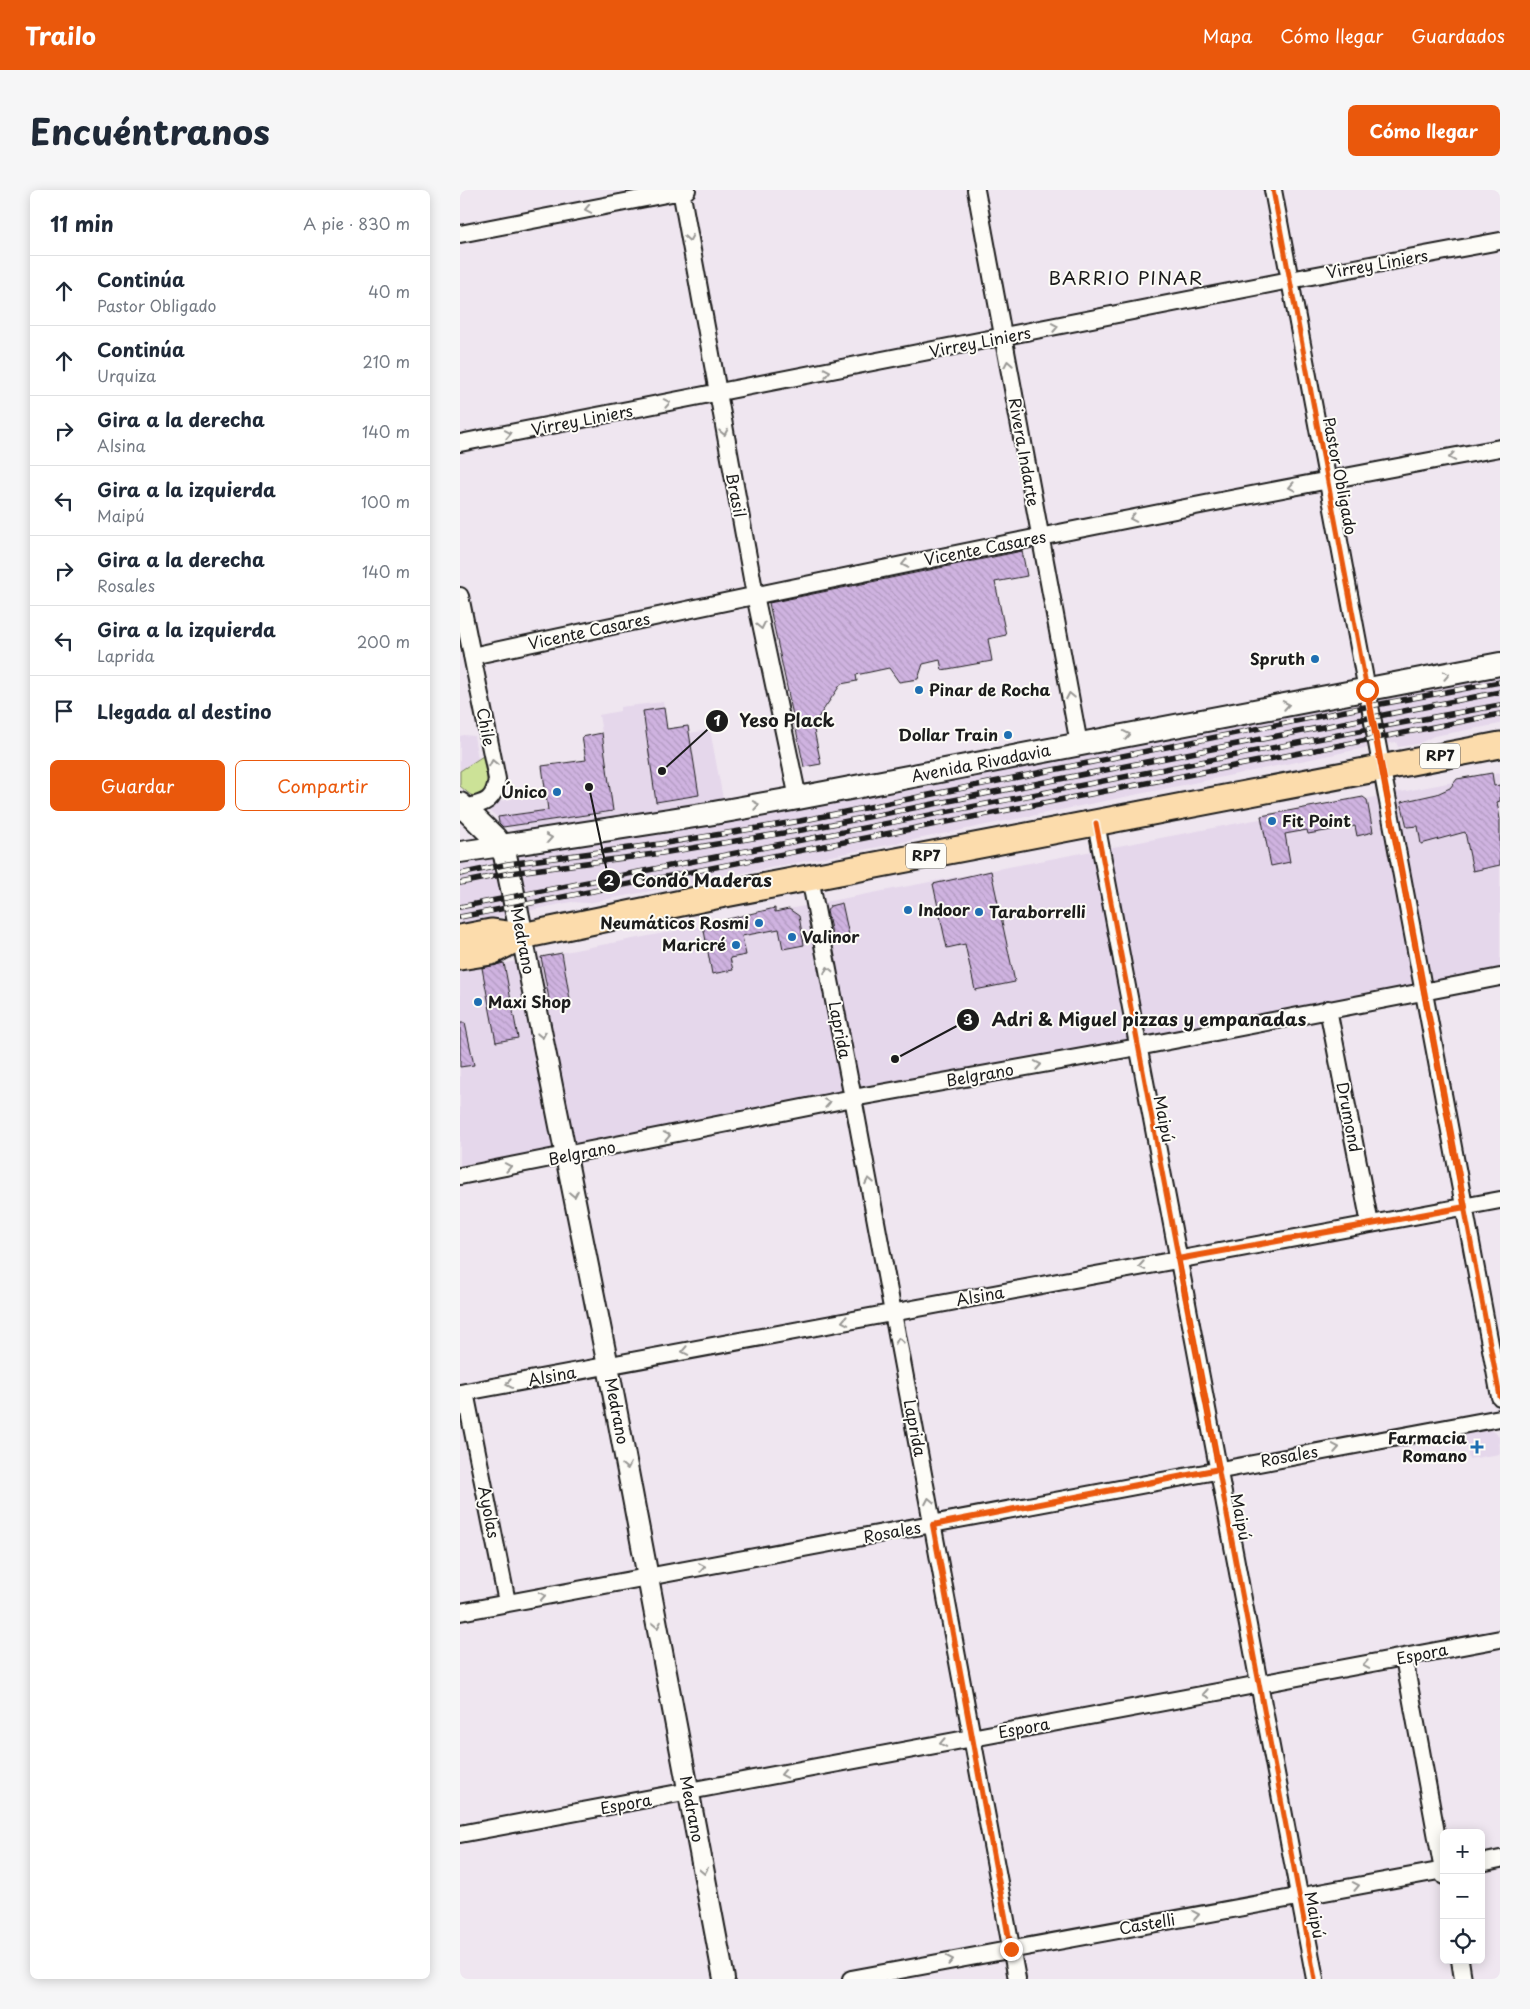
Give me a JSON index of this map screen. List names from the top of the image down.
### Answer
{
  "streets": {
    "main road": ["RP7", "Avenida Rivadavia", "Medrano"],
    "street": [
      "Virrey Liniers",
      "Rivera Indarte",
      "Pastor Obligado",
      "Brasil",
      "Vicente Casares",
      "Chile",
      "Laprida",
      "Belgrano",
      "Drumond",
      "Maipú",
      "Alsina",
      "Rosales",
      "Ayolas",
      "Espora",
      "Castelli"
    ]
  },
  "crossings": [
    ["Virrey Liniers", "Rivera Indarte"],
    ["Virrey Liniers", "Pastor Obligado"],
    ["Virrey Liniers", "Brasil"],
    ["Rivera Indarte", "Vicente Casares"],
    ["Rivera Indarte", "Avenida Rivadavia"],
    ["Pastor Obligado", "Vicente Casares"],
    ["Pastor Obligado", "RP7"],
    ["Pastor Obligado", "Avenida Rivadavia"],
    ["Pastor Obligado", "Belgrano"],
    ["Pastor Obligado", "Alsina"],
    ["Brasil", "Vicente Casares"],
    ["Brasil", "Avenida Rivadavia"],
    ["Vicente Casares", "Chile"],
    ["RP7", "Medrano"],
    ["RP7", "Laprida"],
    ["RP7", "Maipú"],
    ["Avenida Rivadavia", "Medrano"],
    ["Medrano", "Belgrano"],
    ["Medrano", "Alsina"],
    ["Medrano", "Rosales"],
    ["Medrano", "Espora"],
    ["Laprida", "Belgrano"],
    ["Laprida", "Alsina"],
    ["Laprida", "Rosales"],
    ["Laprida", "Espora"],
    ["Laprida", "Castelli"],
    ["Belgrano", "Drumond"],
    ["Belgrano", "Maipú"],
    ["Drumond", "Alsina"],
    ["Maipú", "Alsina"],
    ["Maipú", "Rosales"],
    ["Maipú", "Espora"],
    ["Maipú", "Castelli"],
    ["Alsina", "Ayolas"],
    ["Rosales", "Ayolas"]
  ],
  "one_way": [
    "Virrey Liniers",
    "Rivera Indarte",
    "Brasil",
    "Vicente Casares",
    "Chile",
    "Medrano",
    "Laprida",
    "Belgrano",
    "Alsina",
    "Rosales",
    "Espora",
    "Castelli"
  ],
  "districts": ["BARRIO PINAR"],
  "places": {
    "other": [
      "Spruth",
      "Pinar de Rocha",
      "Dollar Train",
      "Yeso Plack",
      "Condó Maderas",
      "Único",
      "Fit Point",
      "Indoor",
      "Taraborrelli",
      "Neumáticos Rosmi",
      "Valinor",
      "Maricré",
      "Maxi Shop",
      "Adri & Miguel pizzas y empanadas"
    ],
    "health": ["Farmacia Romano"]
  },
  "page": {
    "header": "Trailo",
    "nav": ["Mapa", "Cómo llegar", "Guardados"],
    "title": "Encuéntranos",
    "buttons": [
      "Cómo llegar",
      ["Guardar", "Compartir"]
    ],
    "heading": ["11 min", "A pie · 830 m"],
    "list": [
      ["Continúa", "Pastor Obligado", "40 m"],
      ["Continúa", "Urquiza", "210 m"],
      ["Gira a la derecha", "Alsina", "140 m"],
      ["Gira a la izquierda", "Maipú", "100 m"],
      ["Gira a la derecha", "Rosales", "140 m"],
      ["Gira a la izquierda", "Laprida", "200 m"],
      "Llegada al destino"
    ],
    "map_buttons": ["+", "−"]
  }
}
